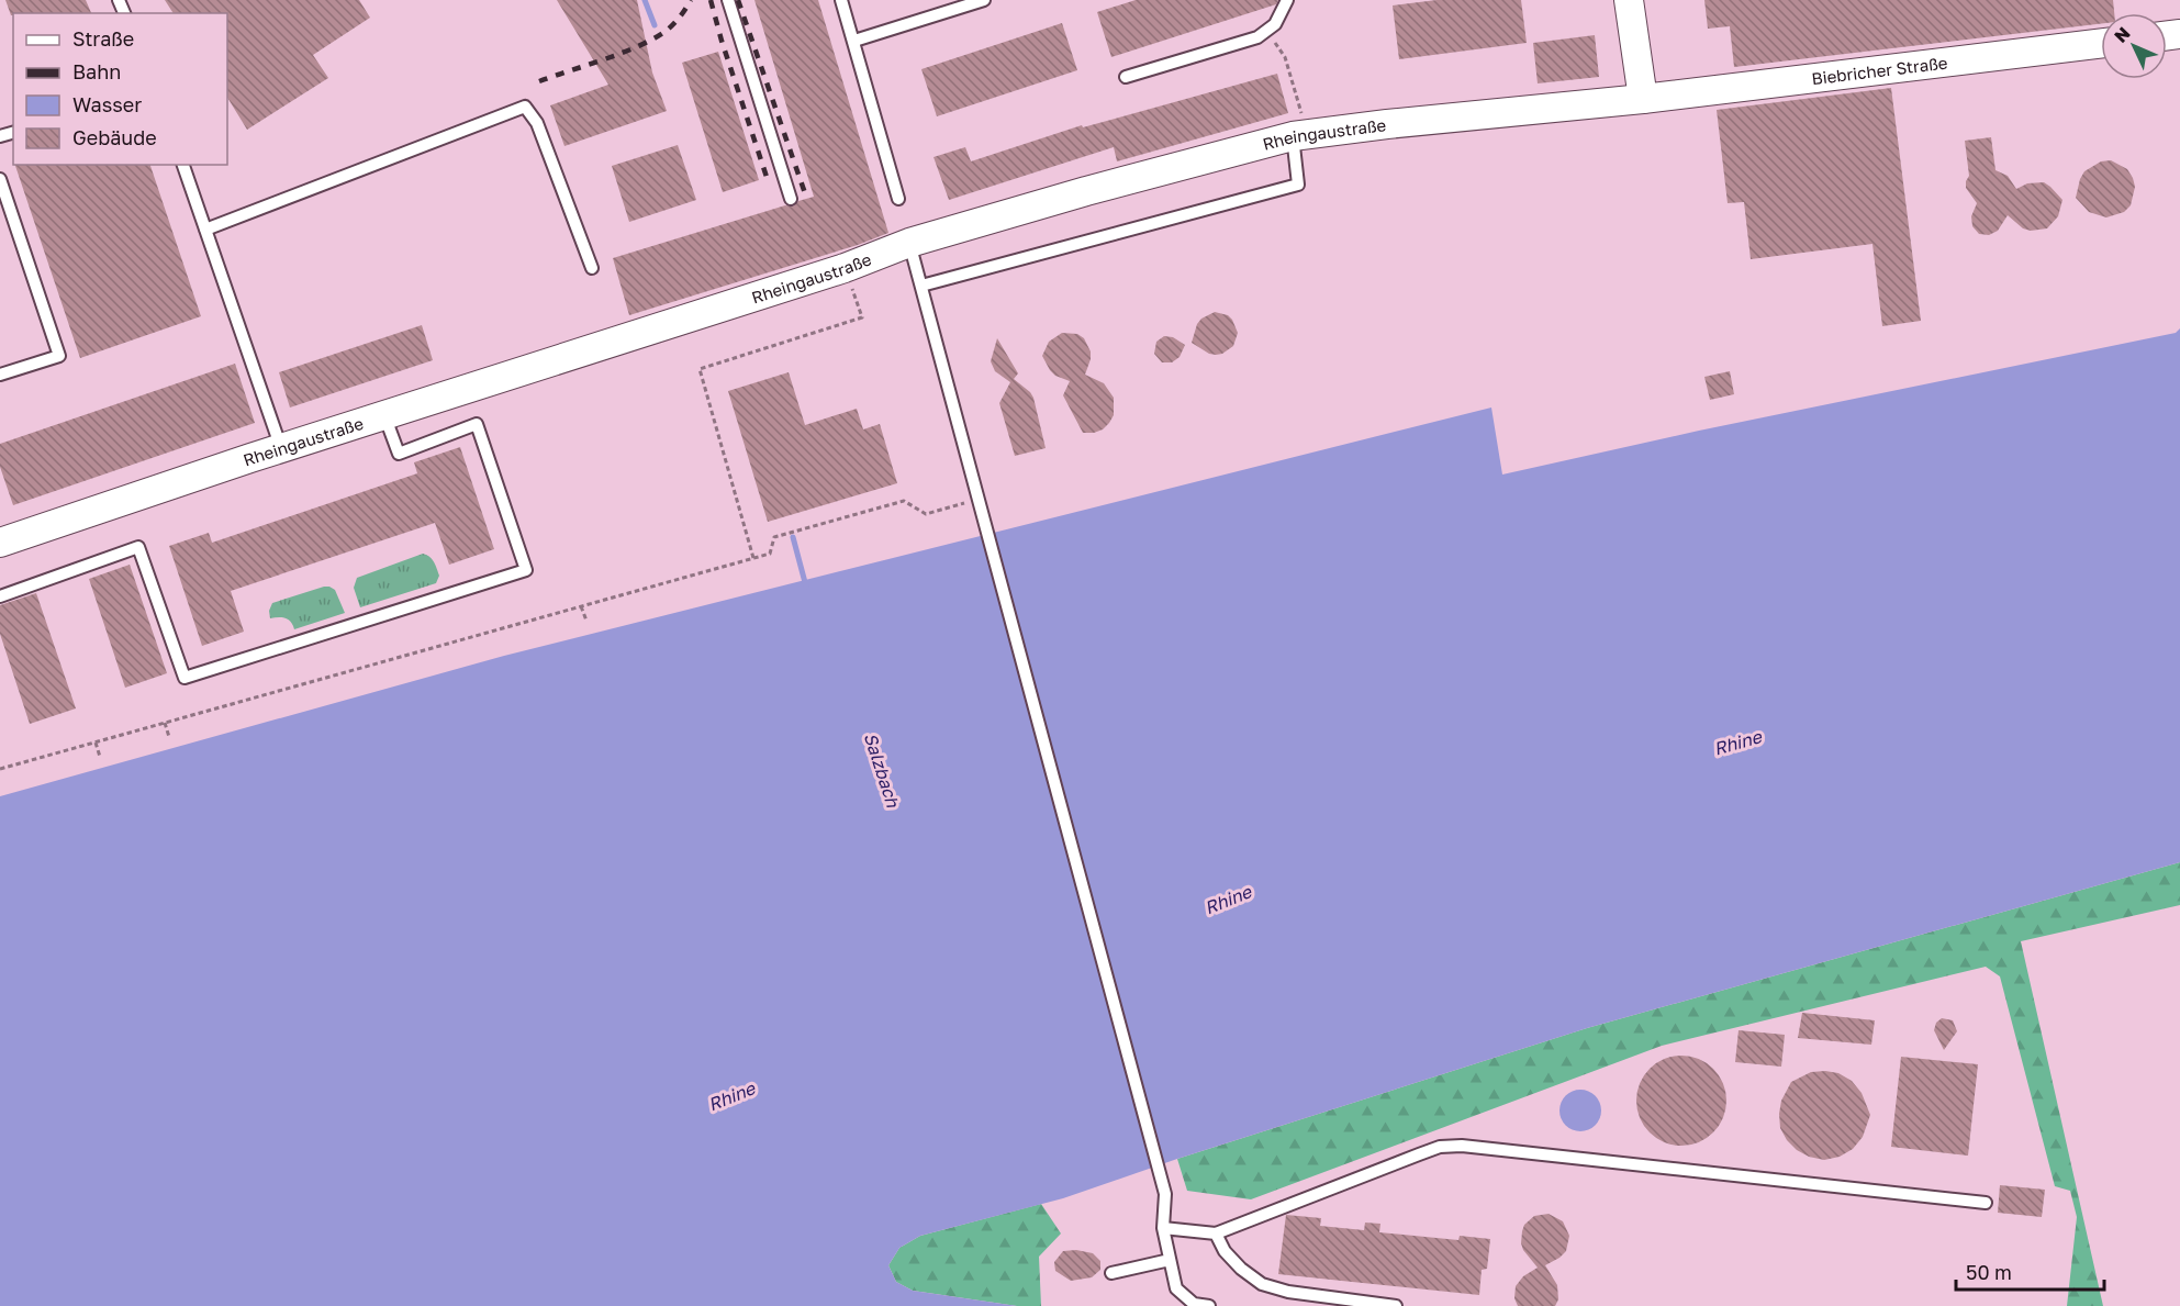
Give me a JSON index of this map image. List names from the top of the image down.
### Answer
{
  "streets": {
    "street": ["Biebricher Straße", "Rheingaustraße"]
  },
  "crossings": [
    ["Biebricher Straße", "Rheingaustraße"]
  ],
  "water": ["Rhine", "Salzbach"],
  "legend": [
    "Straße",
    "Bahn",
    "Wasser",
    "Gebäude"
  ],
  "scale_bar": "50 m",
  "north": "top left"
}
